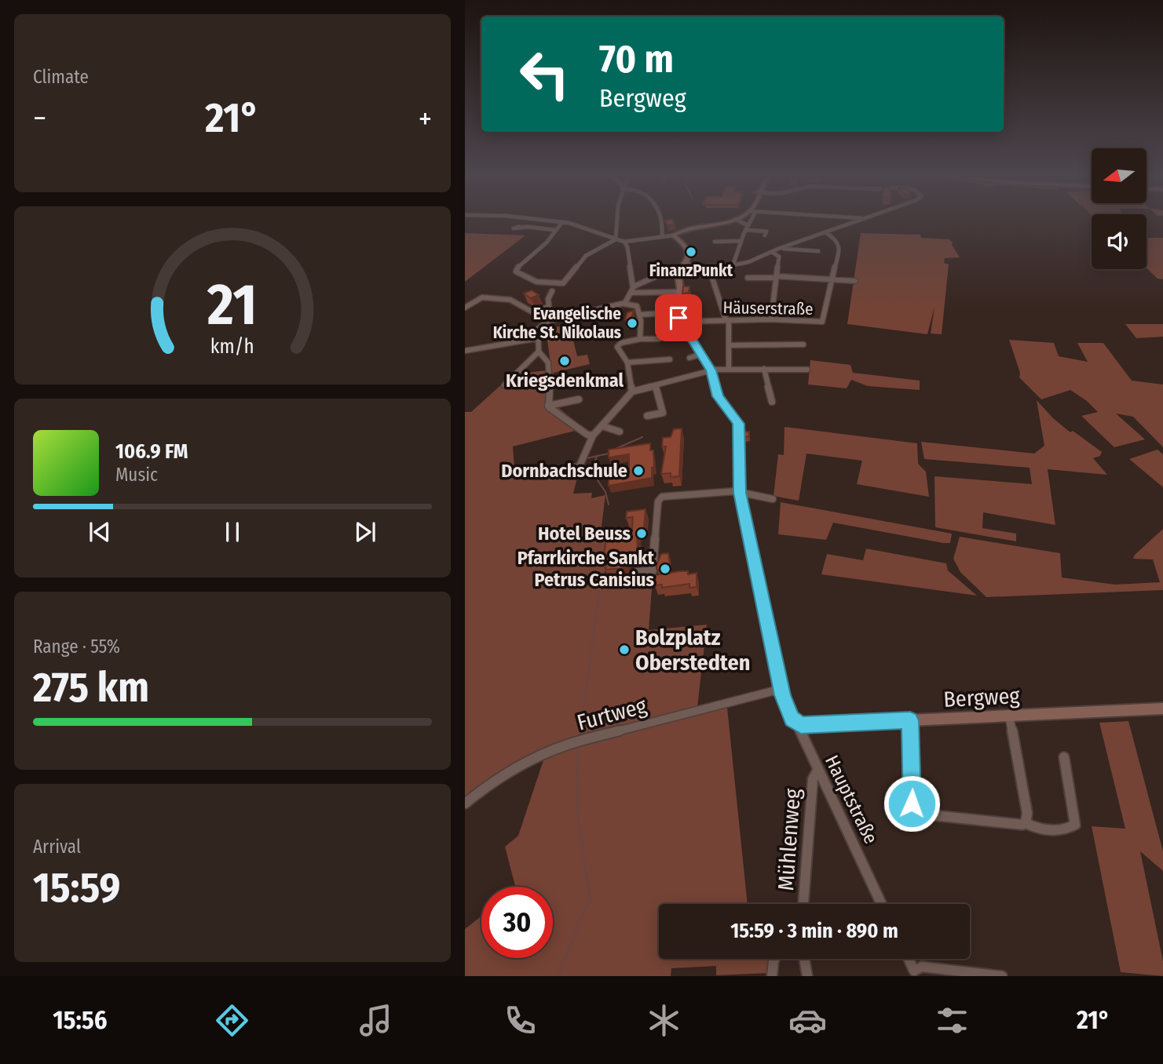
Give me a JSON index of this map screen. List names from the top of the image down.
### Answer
{
  "streets": {
    "street": [
      "Häuserstraße",
      "Bergweg",
      "Furtweg",
      "Hauptstraße",
      "Mühlenweg"
    ]
  },
  "crossings": [
    ["Häuserstraße", "Hauptstraße"],
    ["Bergweg", "Hauptstraße"],
    ["Furtweg", "Hauptstraße"],
    ["Hauptstraße", "Mühlenweg"]
  ],
  "places": [
    "FinanzPunkt",
    "Evangelische Kirche St. Nikolaus",
    "Kriegsdenkmal",
    "Dornbachschule",
    "Hotel Beuss",
    "Pfarrkirche Sankt Petrus Canisius",
    "Bolzplatz Oberstedten"
  ],
  "north": "left",
  "page": {
    "tile": [
      "Climate",
      ["Range · 55%", "275 km"],
      ["Arrival", "15:59"]
    ],
    "turn": ["70 m", "Bergweg"],
    "heat": ["−", "21°", "+"],
    "song": ["106.9 FM", "Music"],
    "limit": "30",
    "trip": "15:59 · 3 min · 890 m",
    "tabs": ["15:56", "21°"],
    "gauge": ["21", "km/h"]
  }
}
